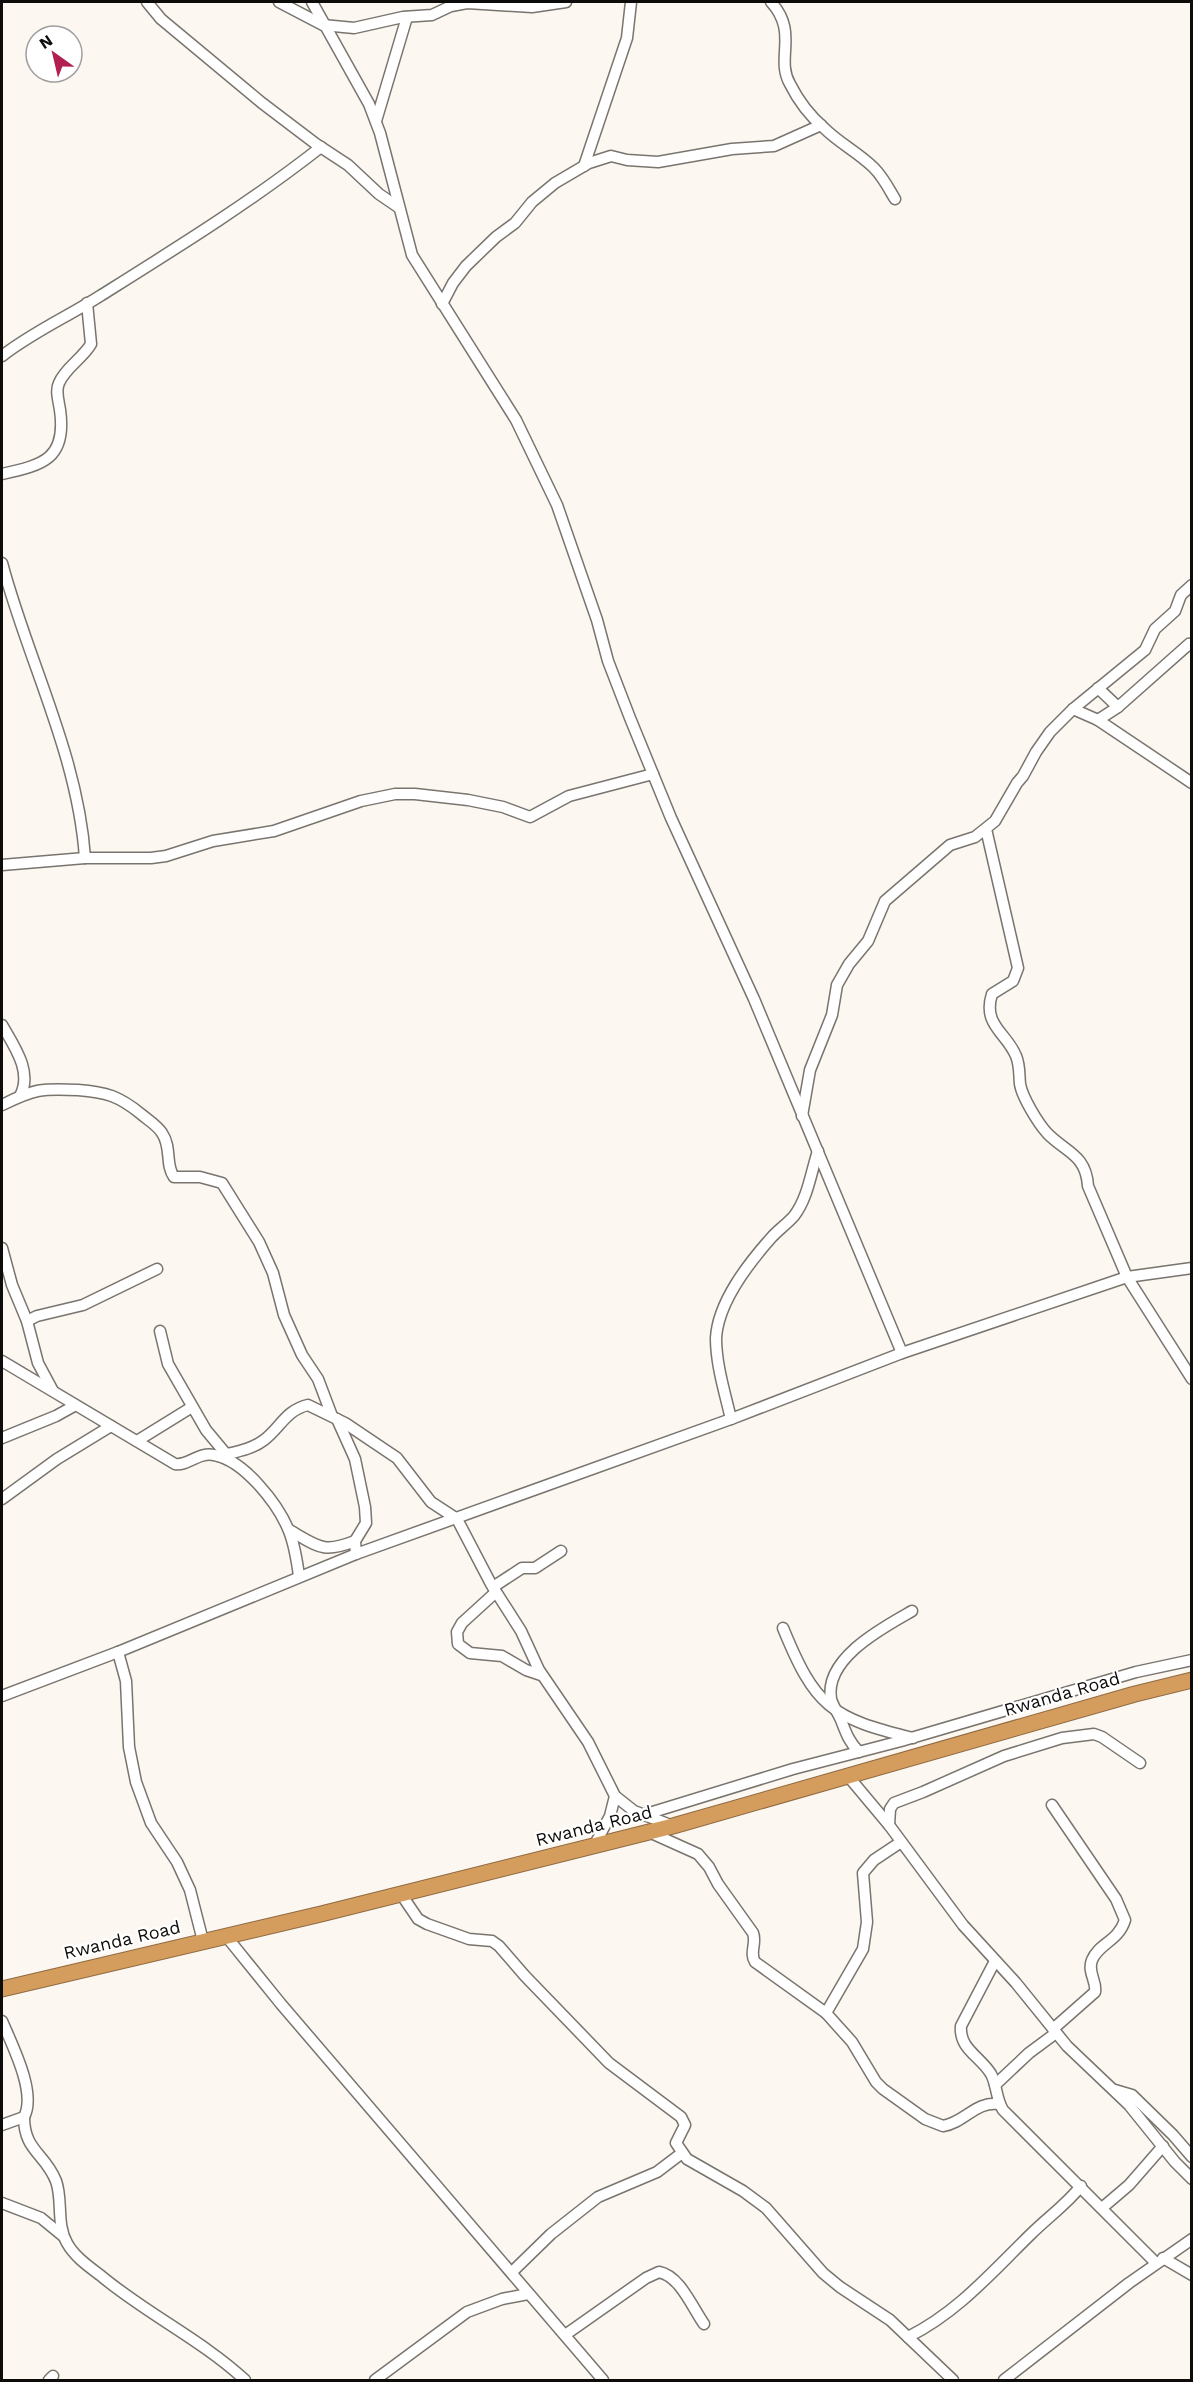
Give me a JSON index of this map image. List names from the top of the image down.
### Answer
{
  "streets": {
    "highway": ["Rwanda Road"]
  },
  "north": "top left"
}
